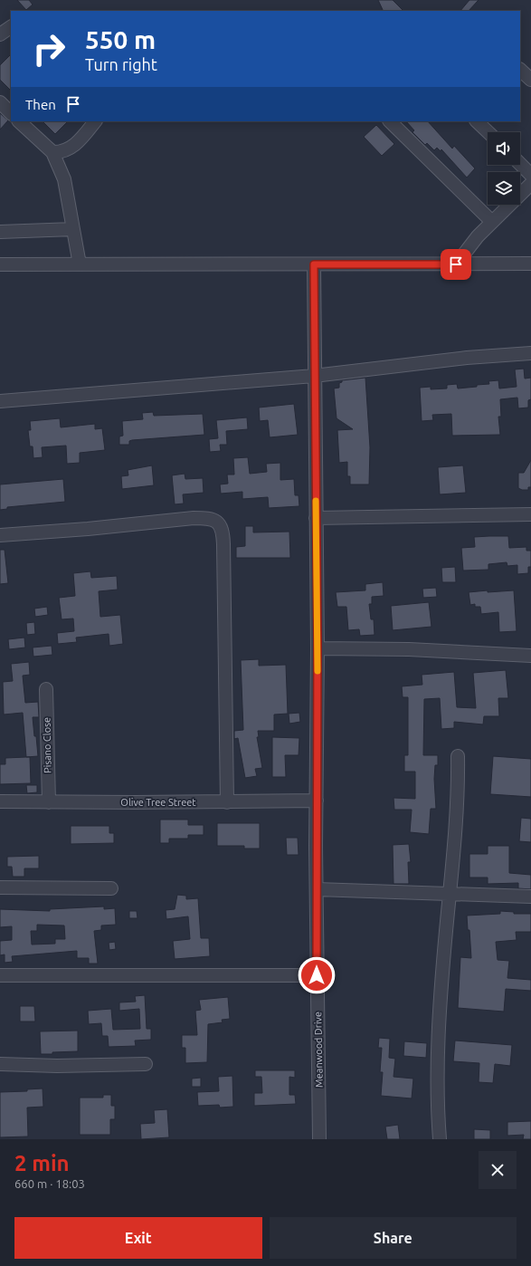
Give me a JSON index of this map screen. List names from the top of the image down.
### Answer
{
  "streets": {
    "street": ["Pisano Close", "Olive Tree Street", "Meanwood Drive"]
  },
  "crossings": [
    ["Pisano Close", "Olive Tree Street"],
    ["Olive Tree Street", "Meanwood Drive"]
  ],
  "page": {
    "turn": ["550 m", "Turn right"],
    "then": "Then",
    "heading": ["2 min", "660 m · 18:03"],
    "buttons": ["Exit", "Share"]
  }
}
